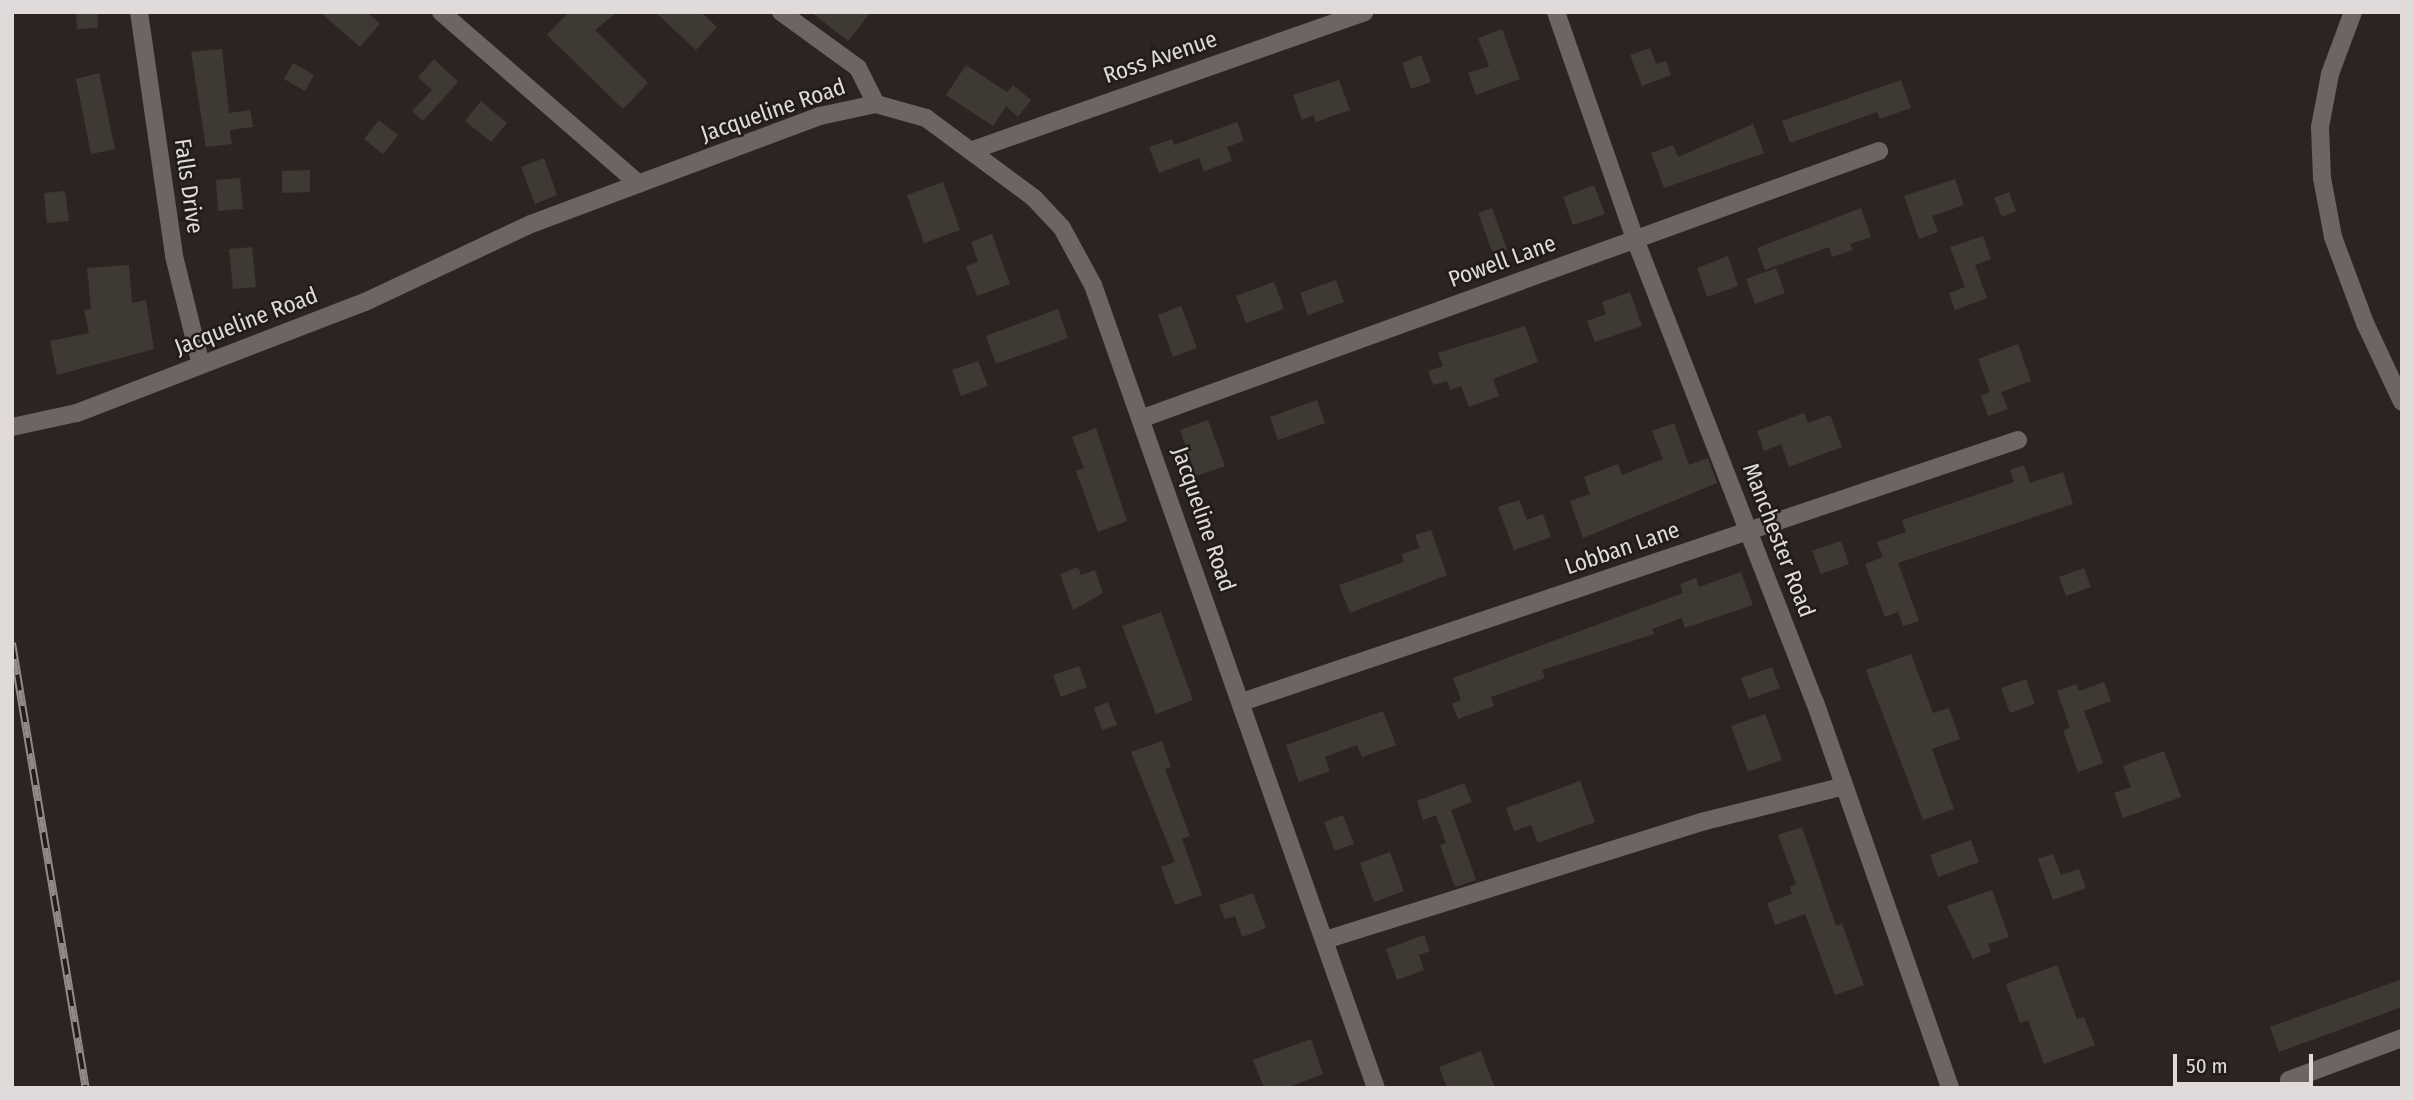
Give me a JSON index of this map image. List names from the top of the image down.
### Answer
{
  "streets": {
    "street": [
      "Ross Avenue",
      "Jacqueline Road",
      "Falls Drive",
      "Powell Lane",
      "Manchester Road",
      "Lobban Lane"
    ]
  },
  "crossings": [
    ["Ross Avenue", "Jacqueline Road"],
    ["Jacqueline Road", "Falls Drive"],
    ["Jacqueline Road", "Powell Lane"],
    ["Jacqueline Road", "Lobban Lane"],
    ["Powell Lane", "Manchester Road"],
    ["Manchester Road", "Lobban Lane"]
  ],
  "scale_bar": "50 m"
}
